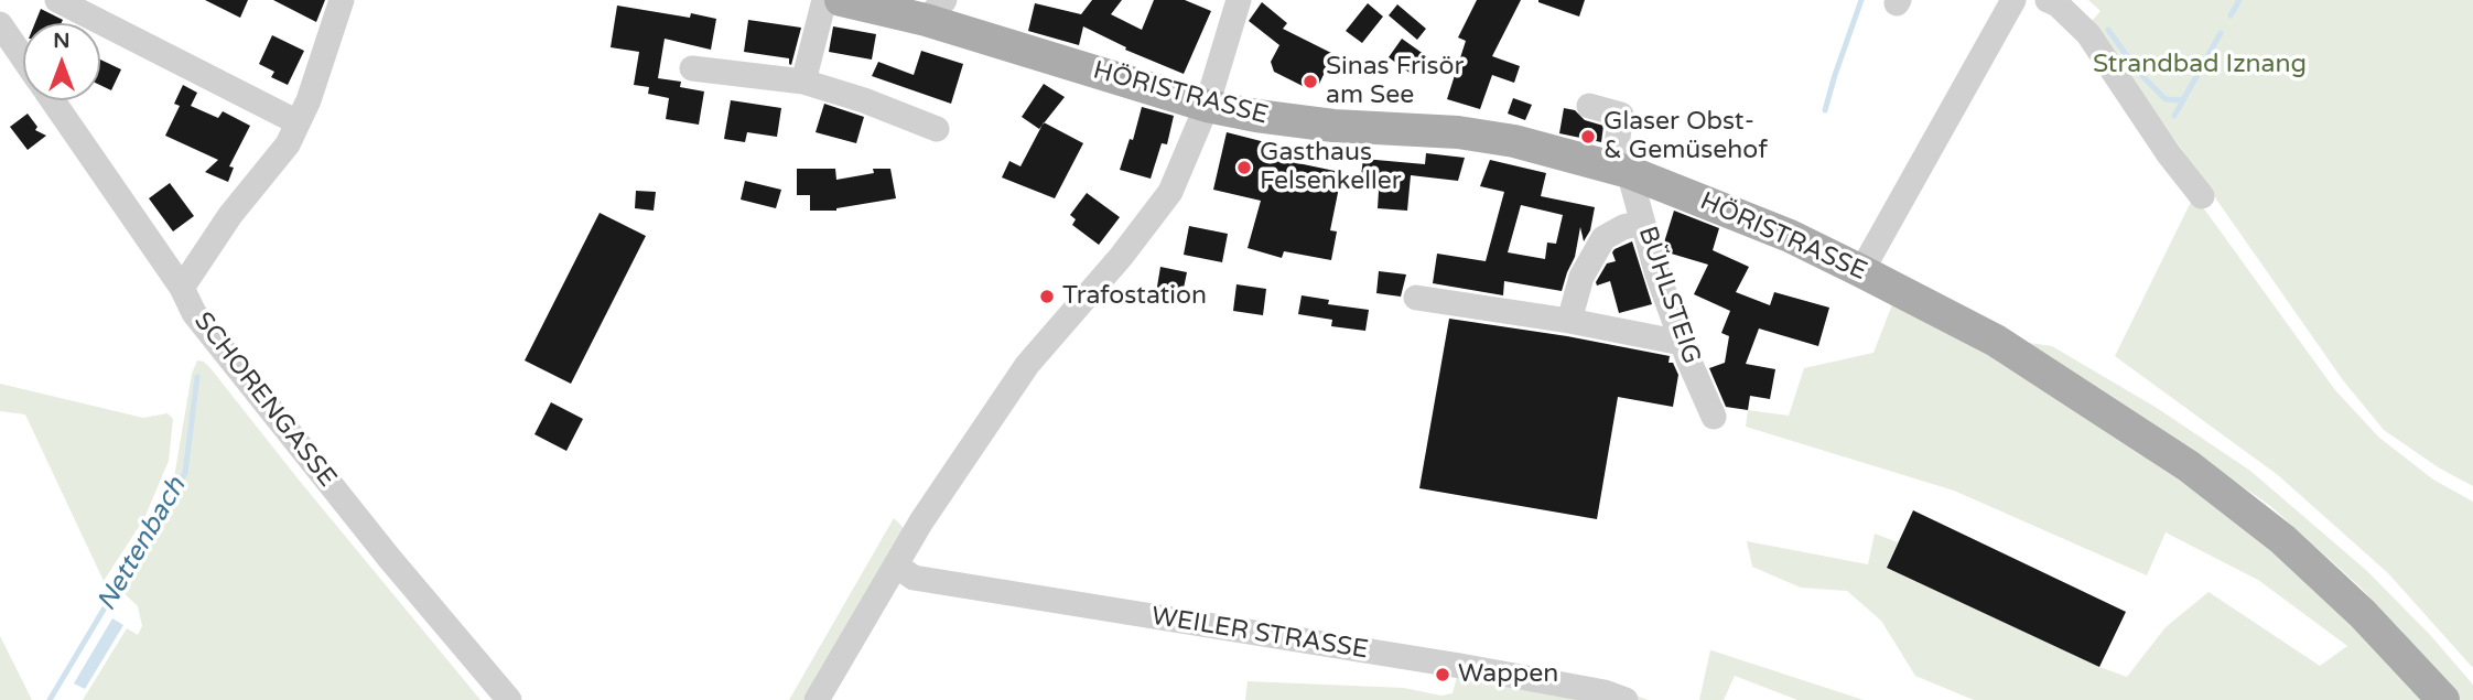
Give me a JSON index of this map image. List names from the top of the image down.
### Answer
{
  "streets": {
    "main road": ["HÖRISTRASSE"],
    "street": ["BÜHLSTEIG", "SCHORENGASSE", "WEILER STRASSE"]
  },
  "crossings": [
    ["HÖRISTRASSE", "BÜHLSTEIG"]
  ],
  "water": ["Nettenbach"],
  "parks": ["Strandbad Iznang"],
  "places": [
    "Sinas Frisör am See",
    "Glaser Obst- & Gemüsehof",
    "Gasthaus Felsenkeller",
    "Trafostation",
    "Wappen"
  ],
  "north": "top"
}
